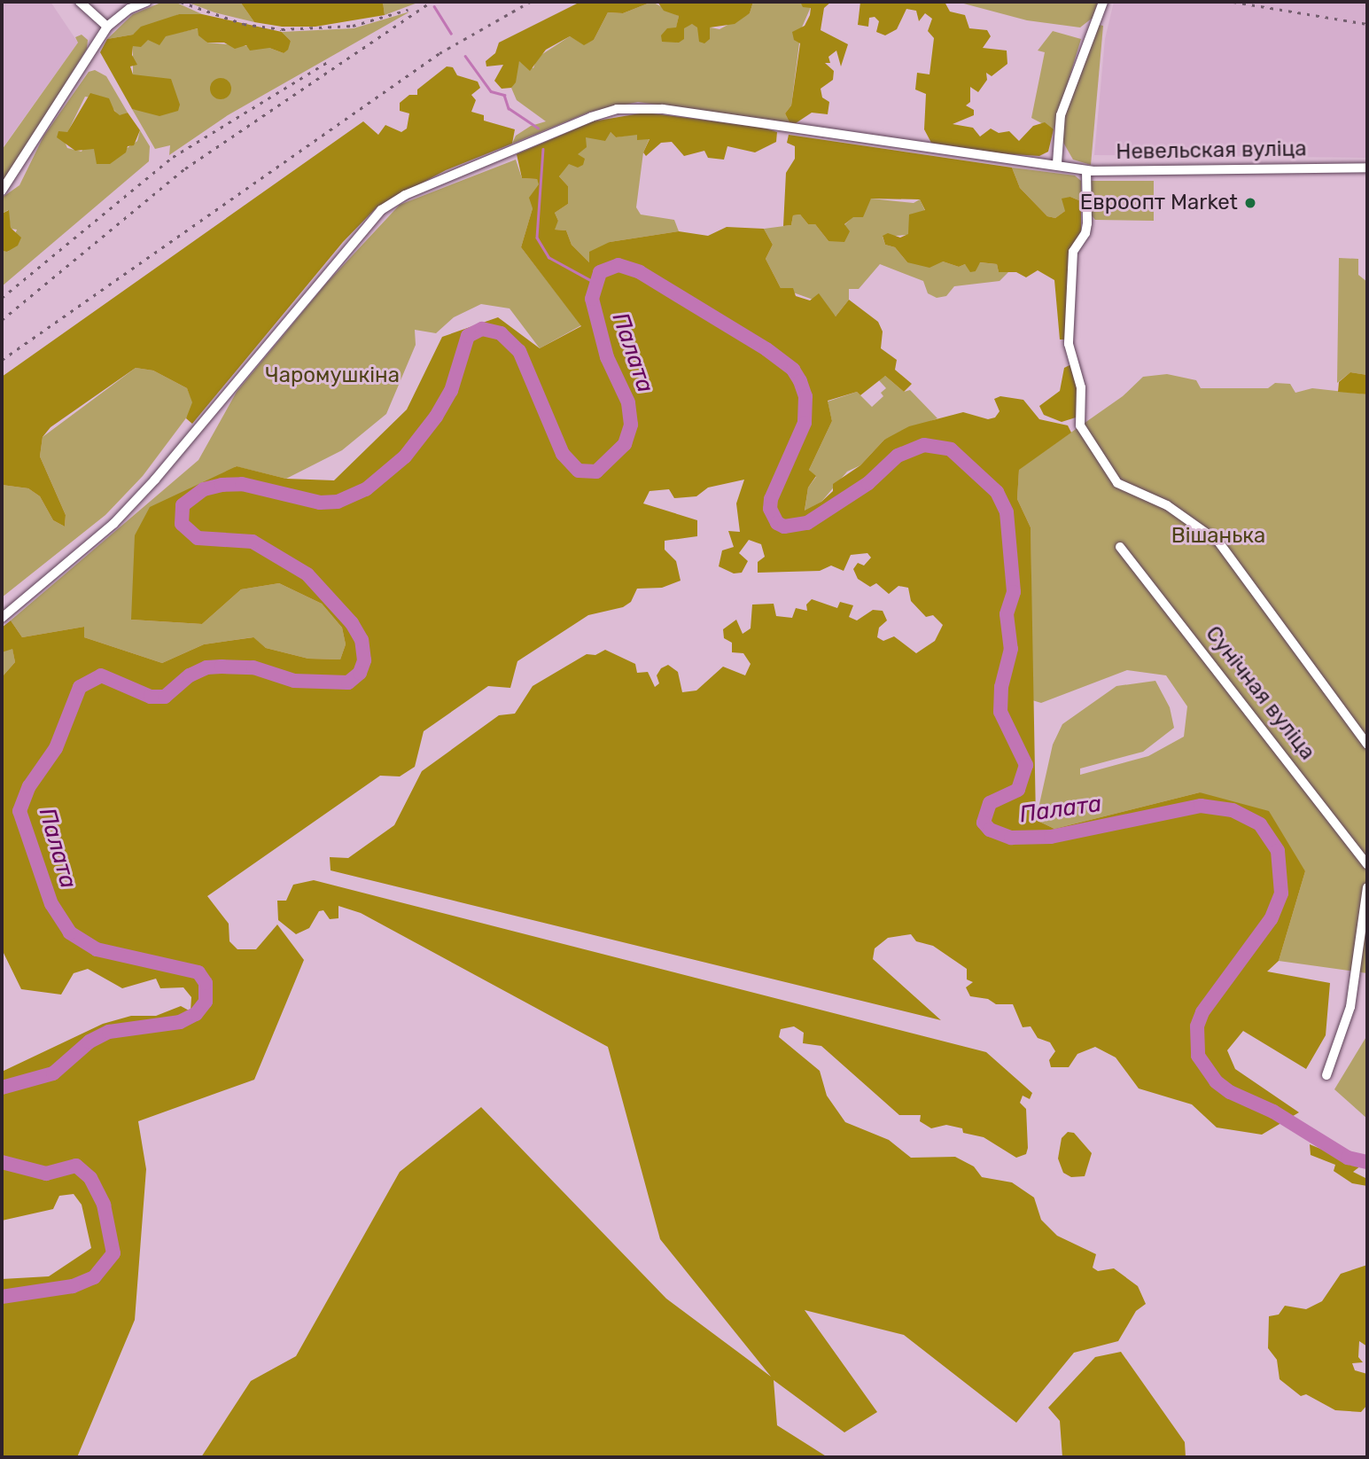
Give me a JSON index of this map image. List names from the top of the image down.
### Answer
{
  "streets": {
    "street": ["Невельская вуліца", "Сунічная вуліца"]
  },
  "water": ["Палата"],
  "parks": ["Чаромушкіна", "Вішанька"],
  "places": ["Евроопт Market"]
}
